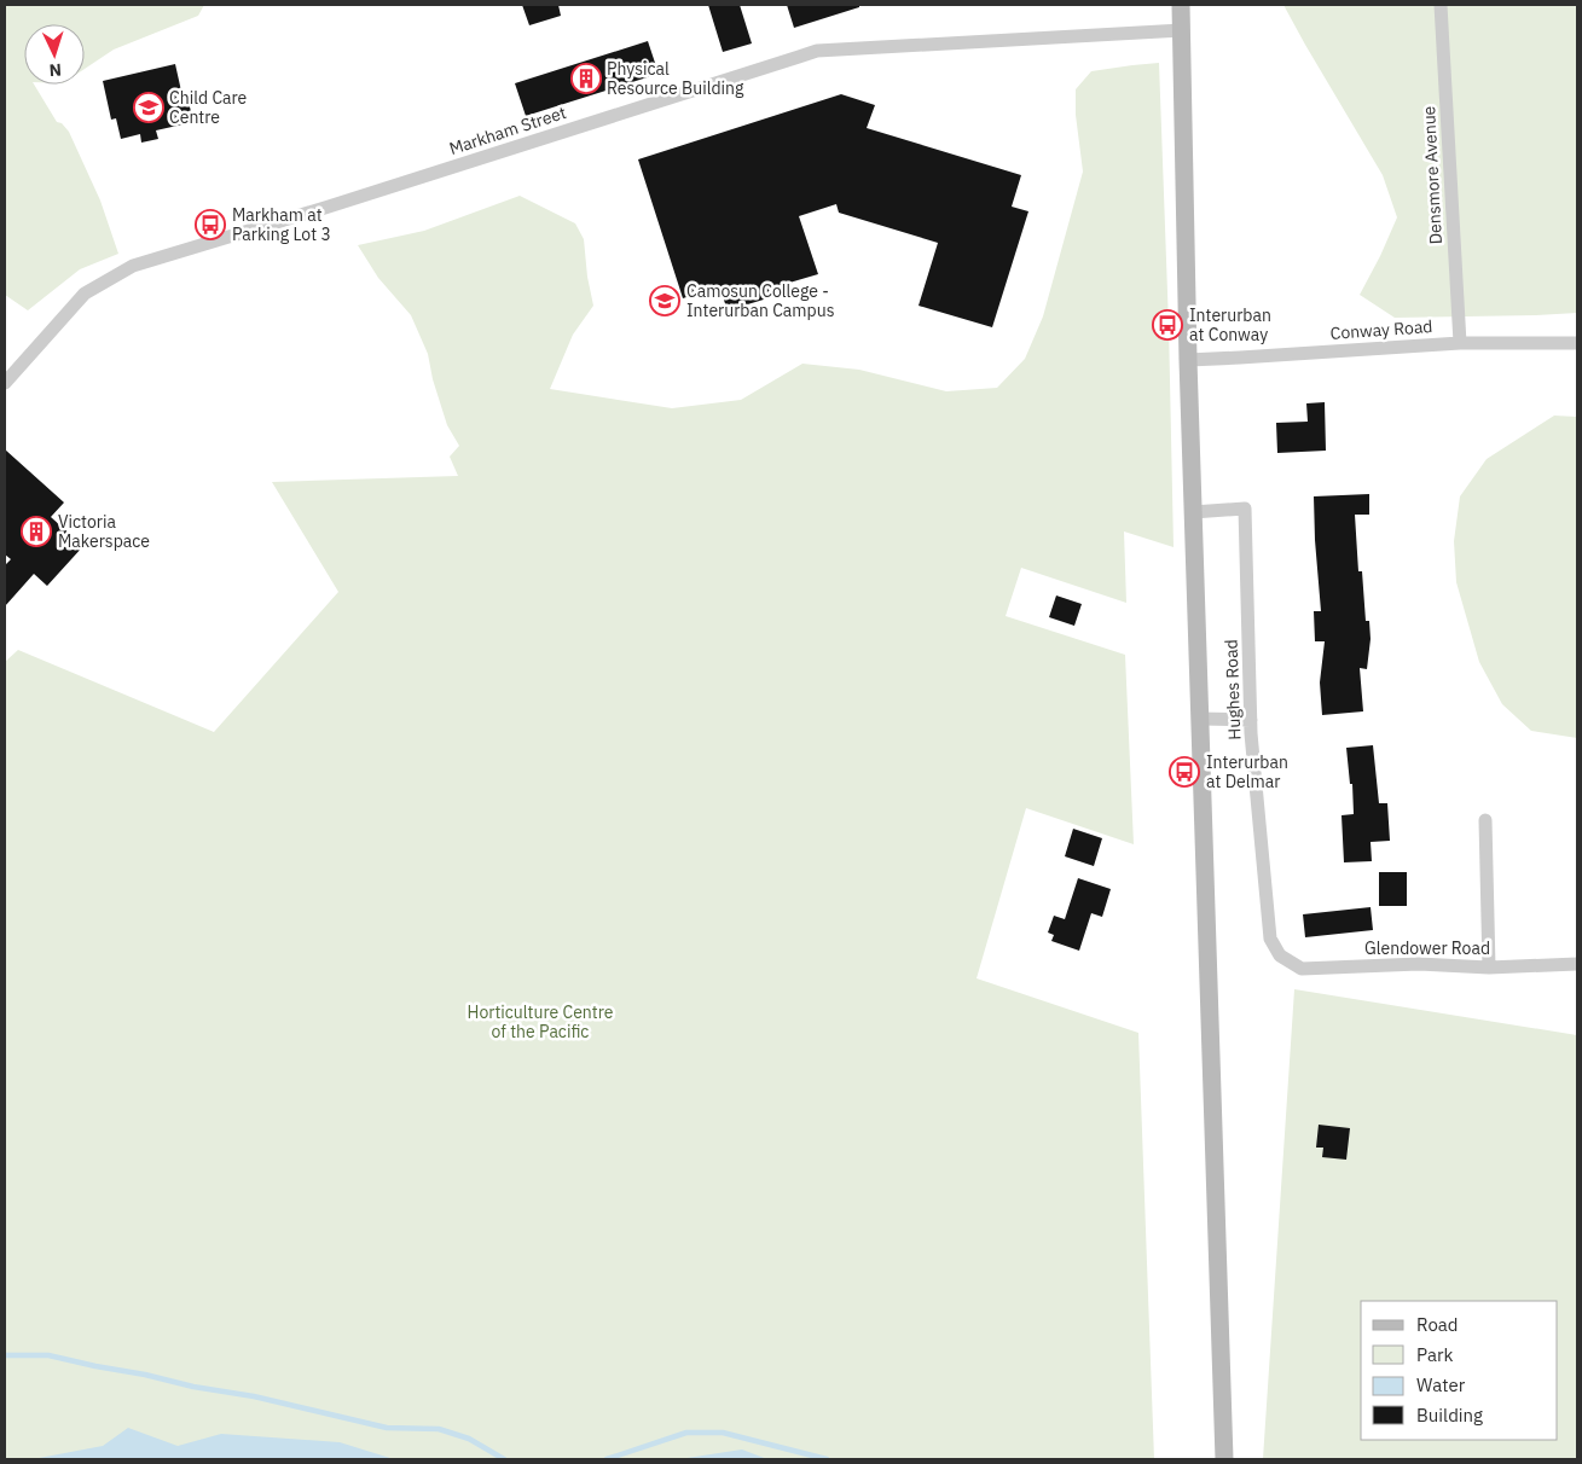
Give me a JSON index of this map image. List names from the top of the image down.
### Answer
{
  "streets": {
    "street": [
      "Markham Street",
      "Densmore Avenue",
      "Conway Road",
      "Hughes Road",
      "Glendower Road"
    ]
  },
  "crossings": [
    ["Densmore Avenue", "Conway Road"],
    ["Hughes Road", "Glendower Road"]
  ],
  "parks": ["Horticulture Centre of the Pacific"],
  "places": {
    "building": ["Physical Resource Building", "Victoria Makerspace"],
    "school or university": ["Child Care Centre", "Camosun College - Interurban Campus"],
    "bus stop": ["Markham at Parking Lot 3", "Interurban at Conway", "Interurban at Delmar"]
  },
  "legend": [
    "Road",
    "Park",
    "Water",
    "Building"
  ],
  "north": "bottom"
}
